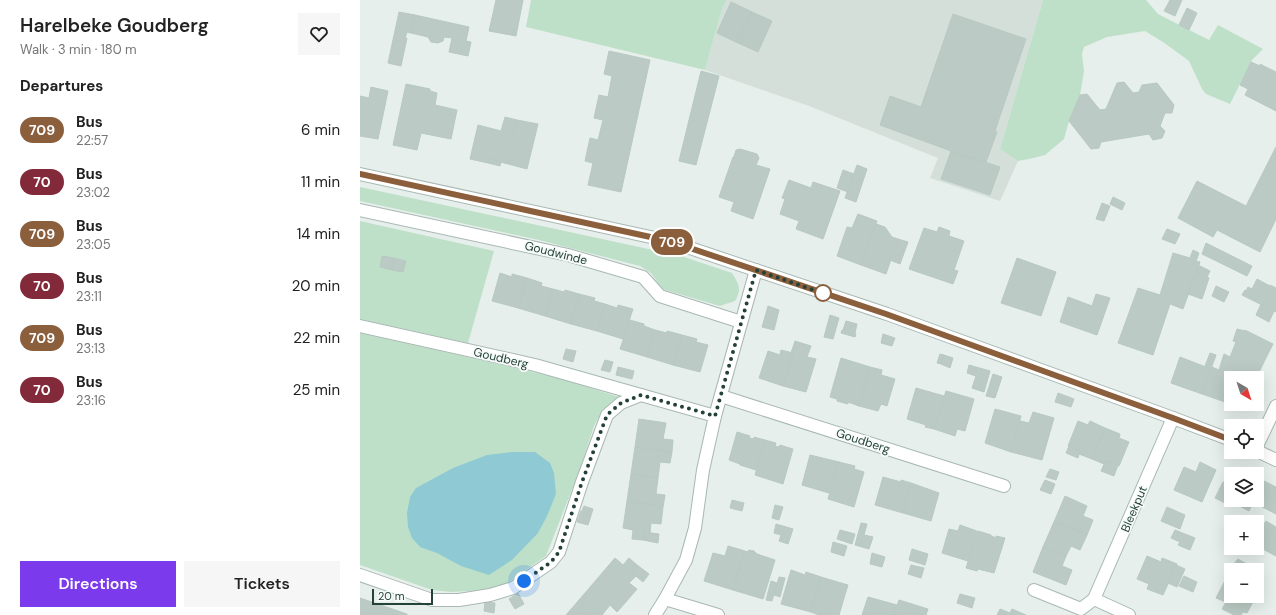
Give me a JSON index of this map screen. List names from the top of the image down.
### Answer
{
  "streets": {
    "street": ["Goudwinde", "Goudberg", "Bleekput"]
  },
  "lines": ["bus line 709"],
  "scale_bar": "20 m",
  "north": "bottom right",
  "page": {
    "heading": [
      ["Harelbeke Goudberg", "Walk · 3 min · 180 m"],
      "Departures"
    ],
    "on_map": "709",
    "list": [
      {
        "mark": "709",
        "name": "Bus",
        "note": "22:57",
        "value": "6 min"
      },
      {
        "mark": "70",
        "name": "Bus",
        "note": "23:02",
        "value": "11 min"
      },
      {
        "mark": "709",
        "name": "Bus",
        "note": "23:05",
        "value": "14 min"
      },
      {
        "mark": "70",
        "name": "Bus",
        "note": "23:11",
        "value": "20 min"
      },
      {
        "mark": "709",
        "name": "Bus",
        "note": "23:13",
        "value": "22 min"
      },
      {
        "mark": "70",
        "name": "Bus",
        "note": "23:16",
        "value": "25 min"
      }
    ],
    "map_buttons": ["+", "−"],
    "buttons": ["Directions", "Tickets"],
    "scale": "20 m"
  }
}
